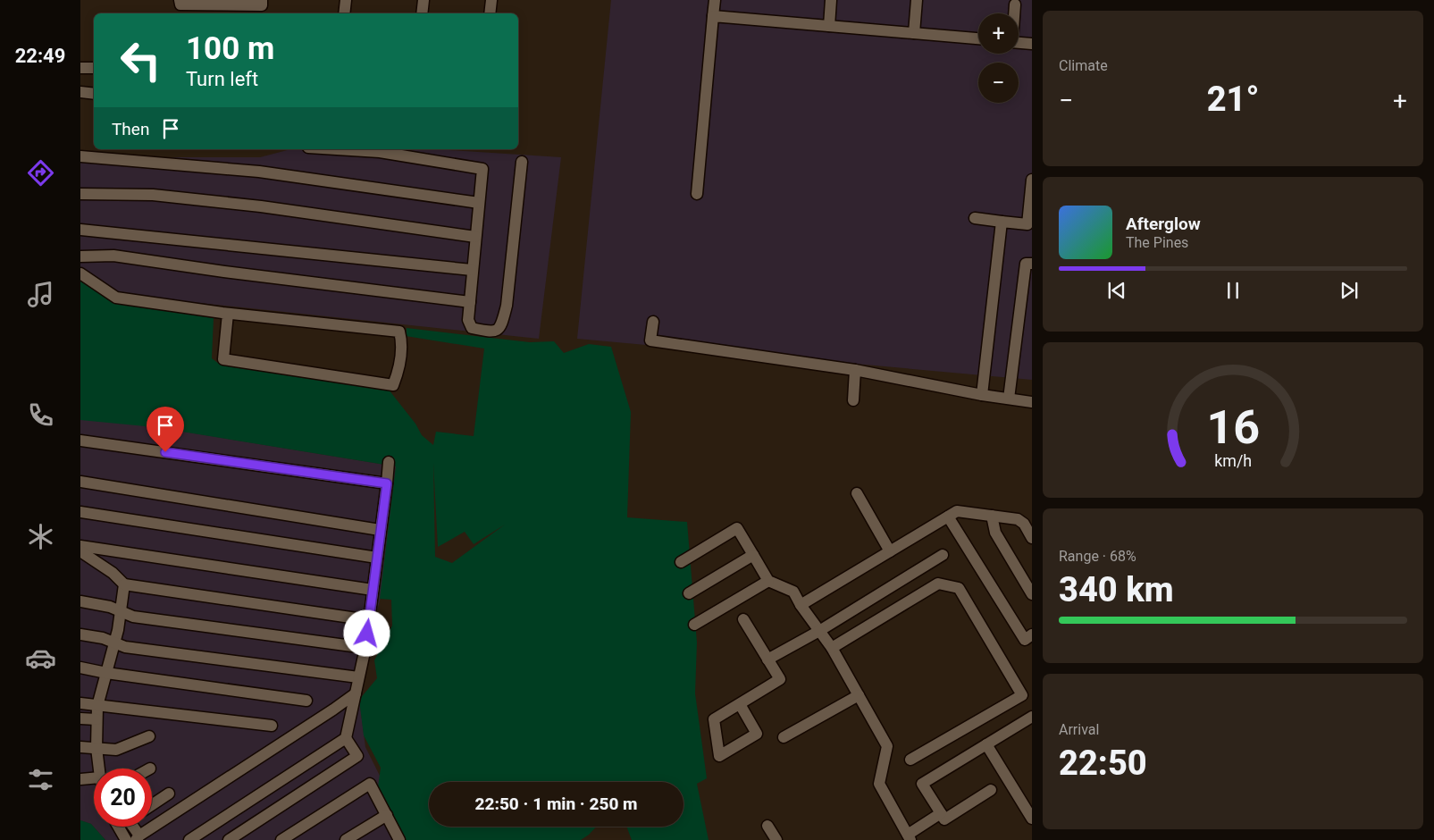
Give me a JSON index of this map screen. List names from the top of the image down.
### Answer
{
  "page": {
    "tabs": "22:49",
    "tile": [
      "Climate",
      ["Range · 68%", "340 km"],
      ["Arrival", "22:50"]
    ],
    "map_buttons": ["+", "−"],
    "turn": ["100 m", "Turn left"],
    "heat": ["−", "21°", "+"],
    "then": "Then",
    "song": ["Afterglow", "The Pines"],
    "limit": "20",
    "trip": "22:50 · 1 min · 250 m",
    "gauge": ["16", "km/h"]
  }
}
